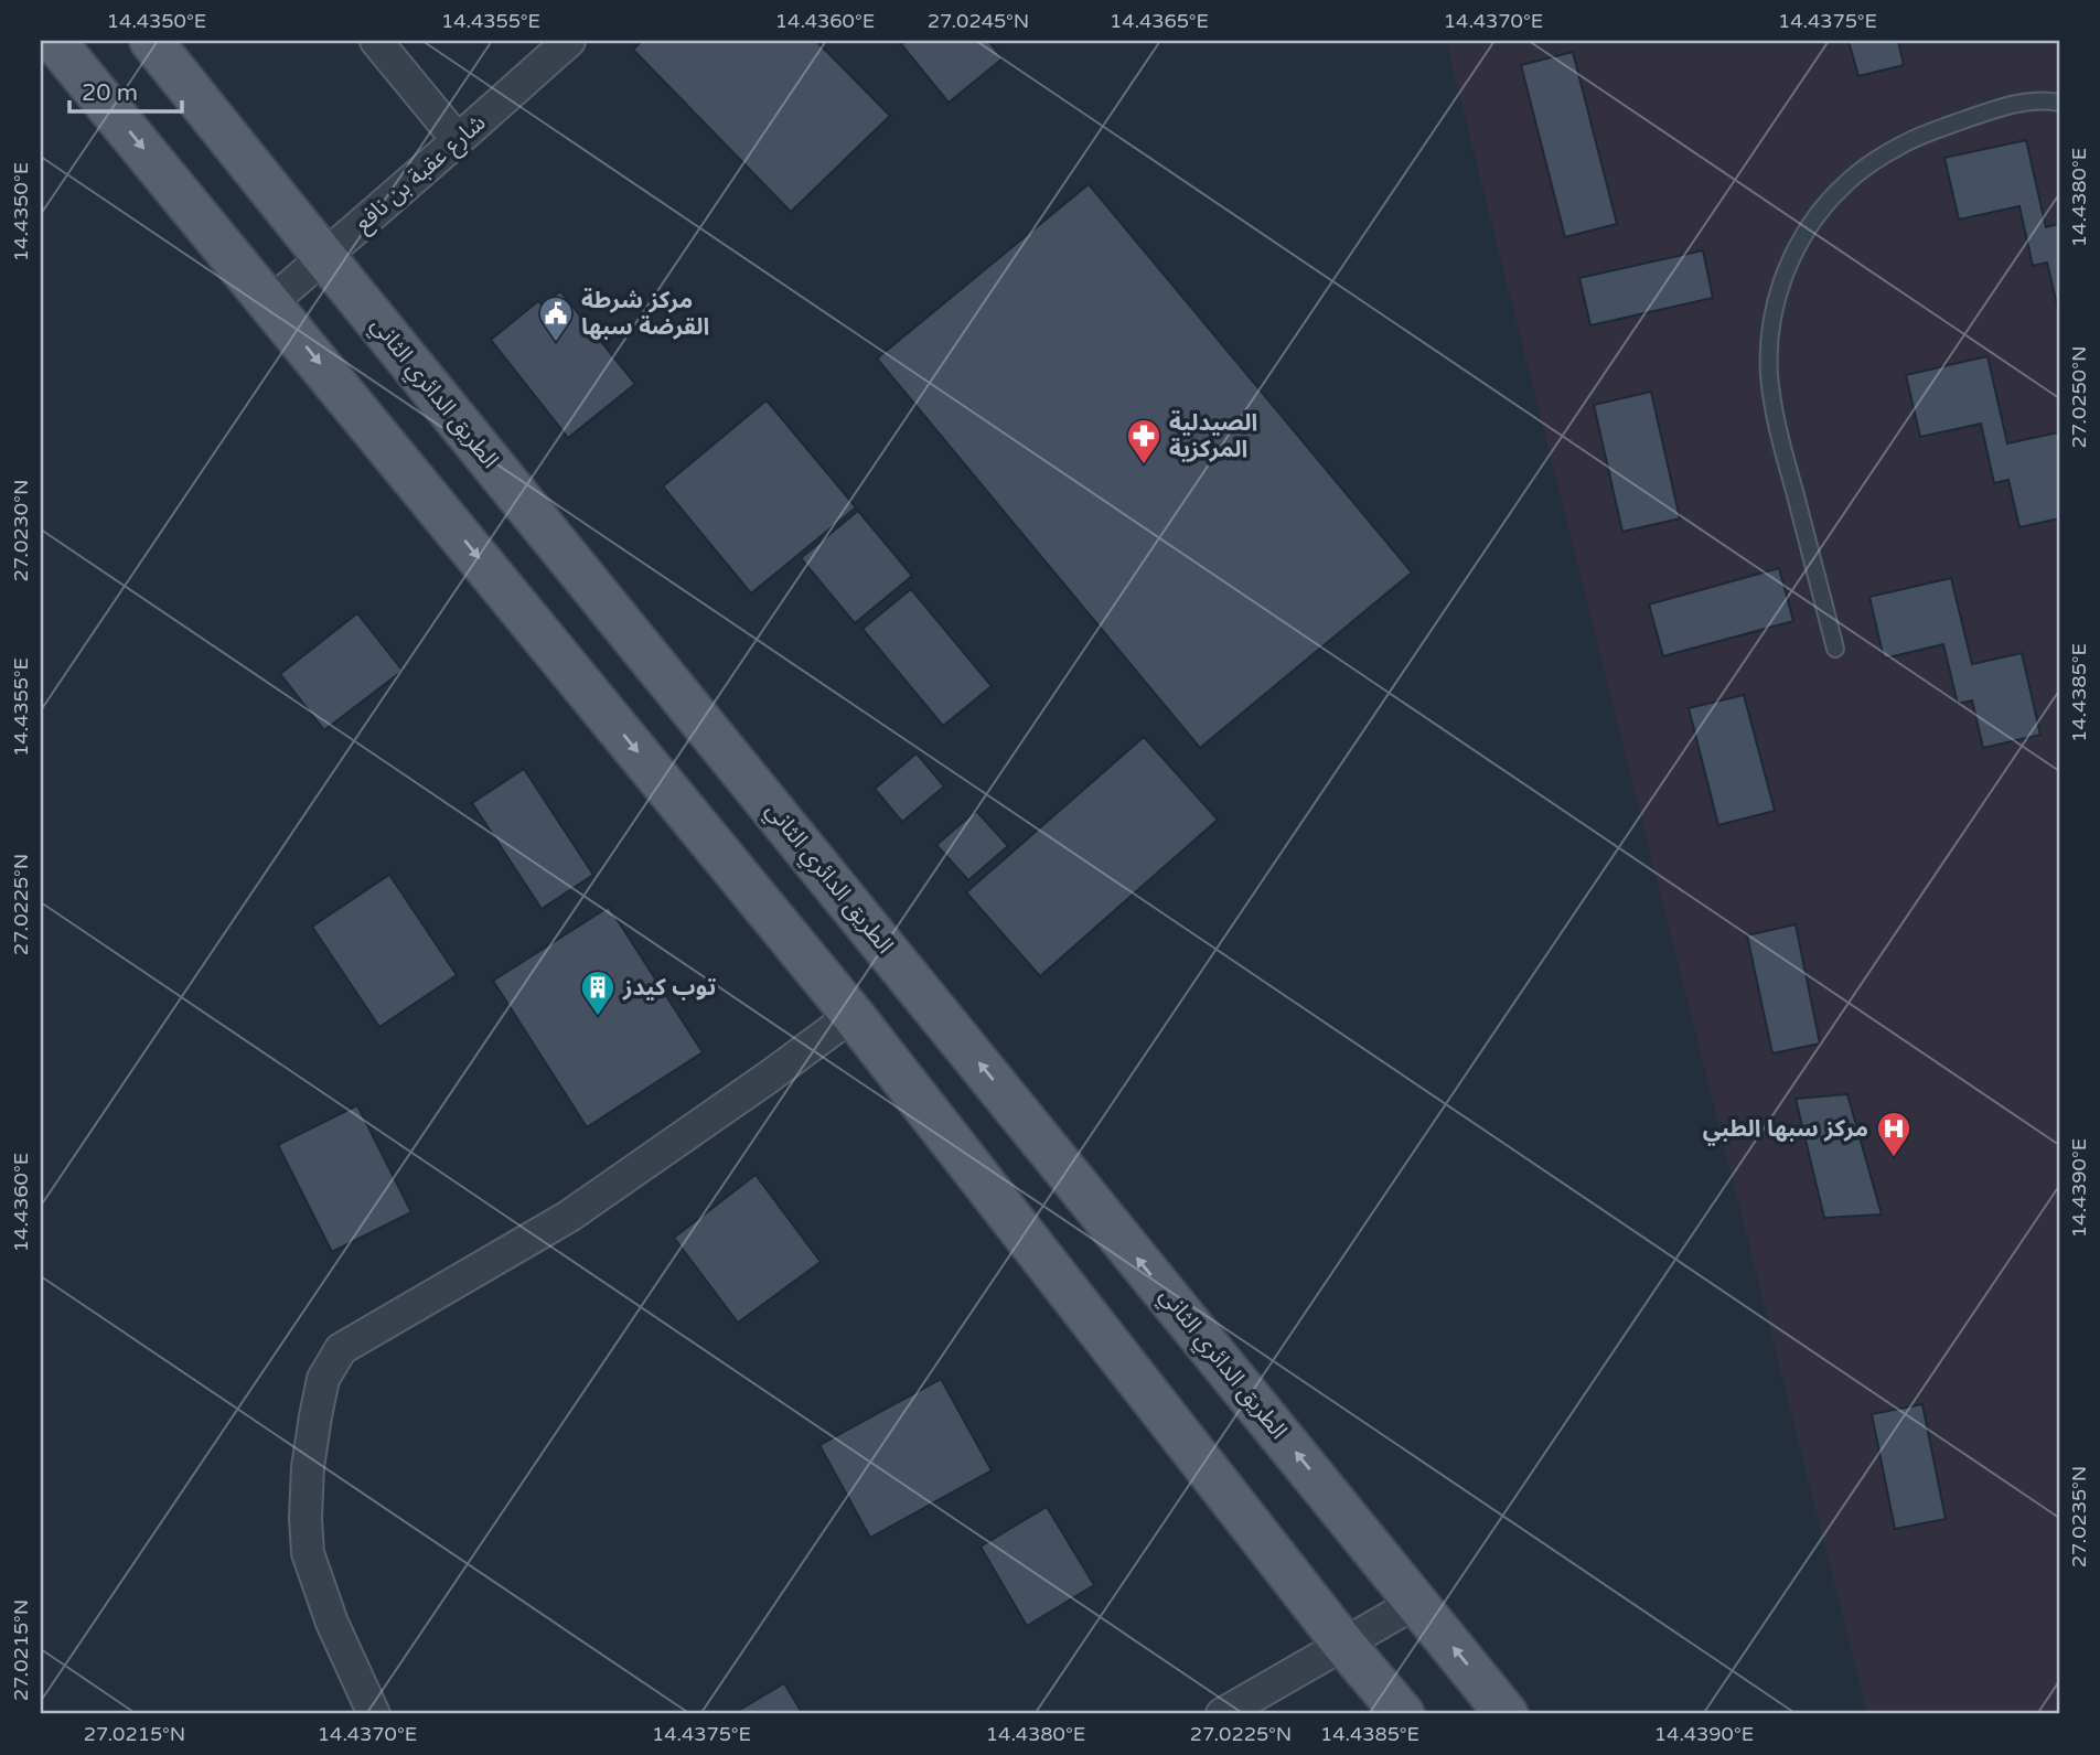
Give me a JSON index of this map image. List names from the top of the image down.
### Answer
{
  "streets": {
    "main road": ["الطريق الدائري الثاني"],
    "street": ["شارع عقبة بن نافع"]
  },
  "crossings": [
    ["شارع عقبة بن نافع", "الطريق الدائري الثاني"]
  ],
  "places": {
    "public building": ["مركز شرطة القرضة سبها"],
    "pharmacy": ["الصيدلية المركزية"],
    "building": ["توب كيدز"],
    "hospital": ["مركز سبها الطبي"]
  },
  "scale_bar": "20 m",
  "coordinates": [
    "14.4350°E",
    "14.4355°E",
    "14.4360°E",
    "27.0245°N",
    "14.4365°E",
    "14.4370°E",
    "14.4375°E",
    "14.4380°E",
    "27.0250°N",
    "27.0230°N",
    "14.4385°E",
    "27.0225°N",
    "14.4390°E",
    "27.0235°N",
    "27.0215°N"
  ]
}
